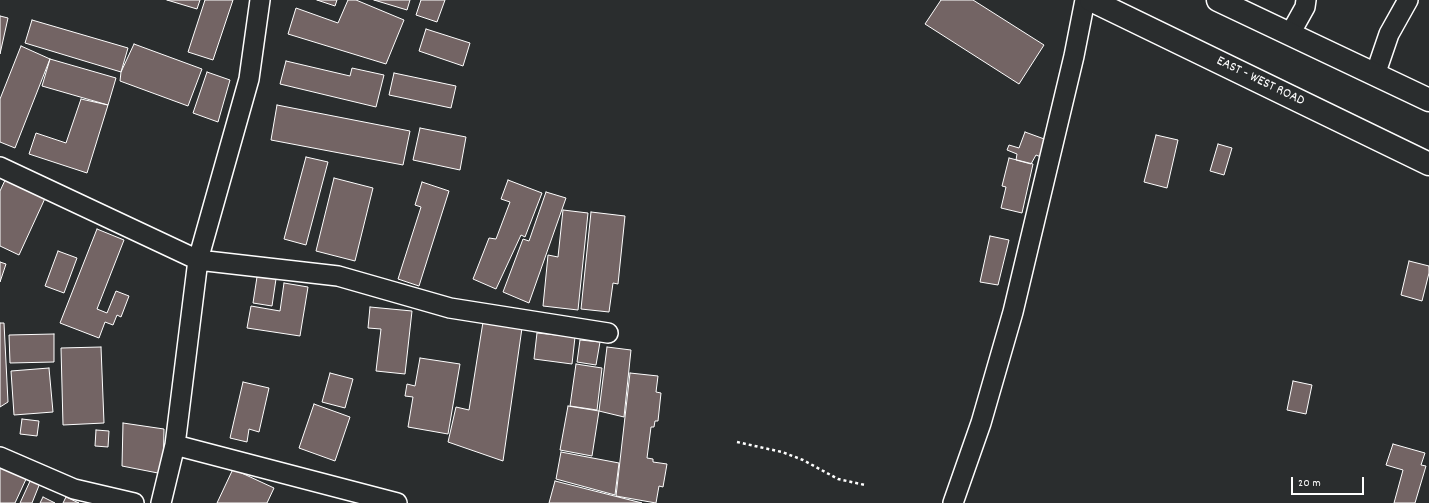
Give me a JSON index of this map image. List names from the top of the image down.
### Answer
{
  "streets": {
    "main road": ["EAST - WEST ROAD"]
  },
  "scale_bar": "20 m"
}
